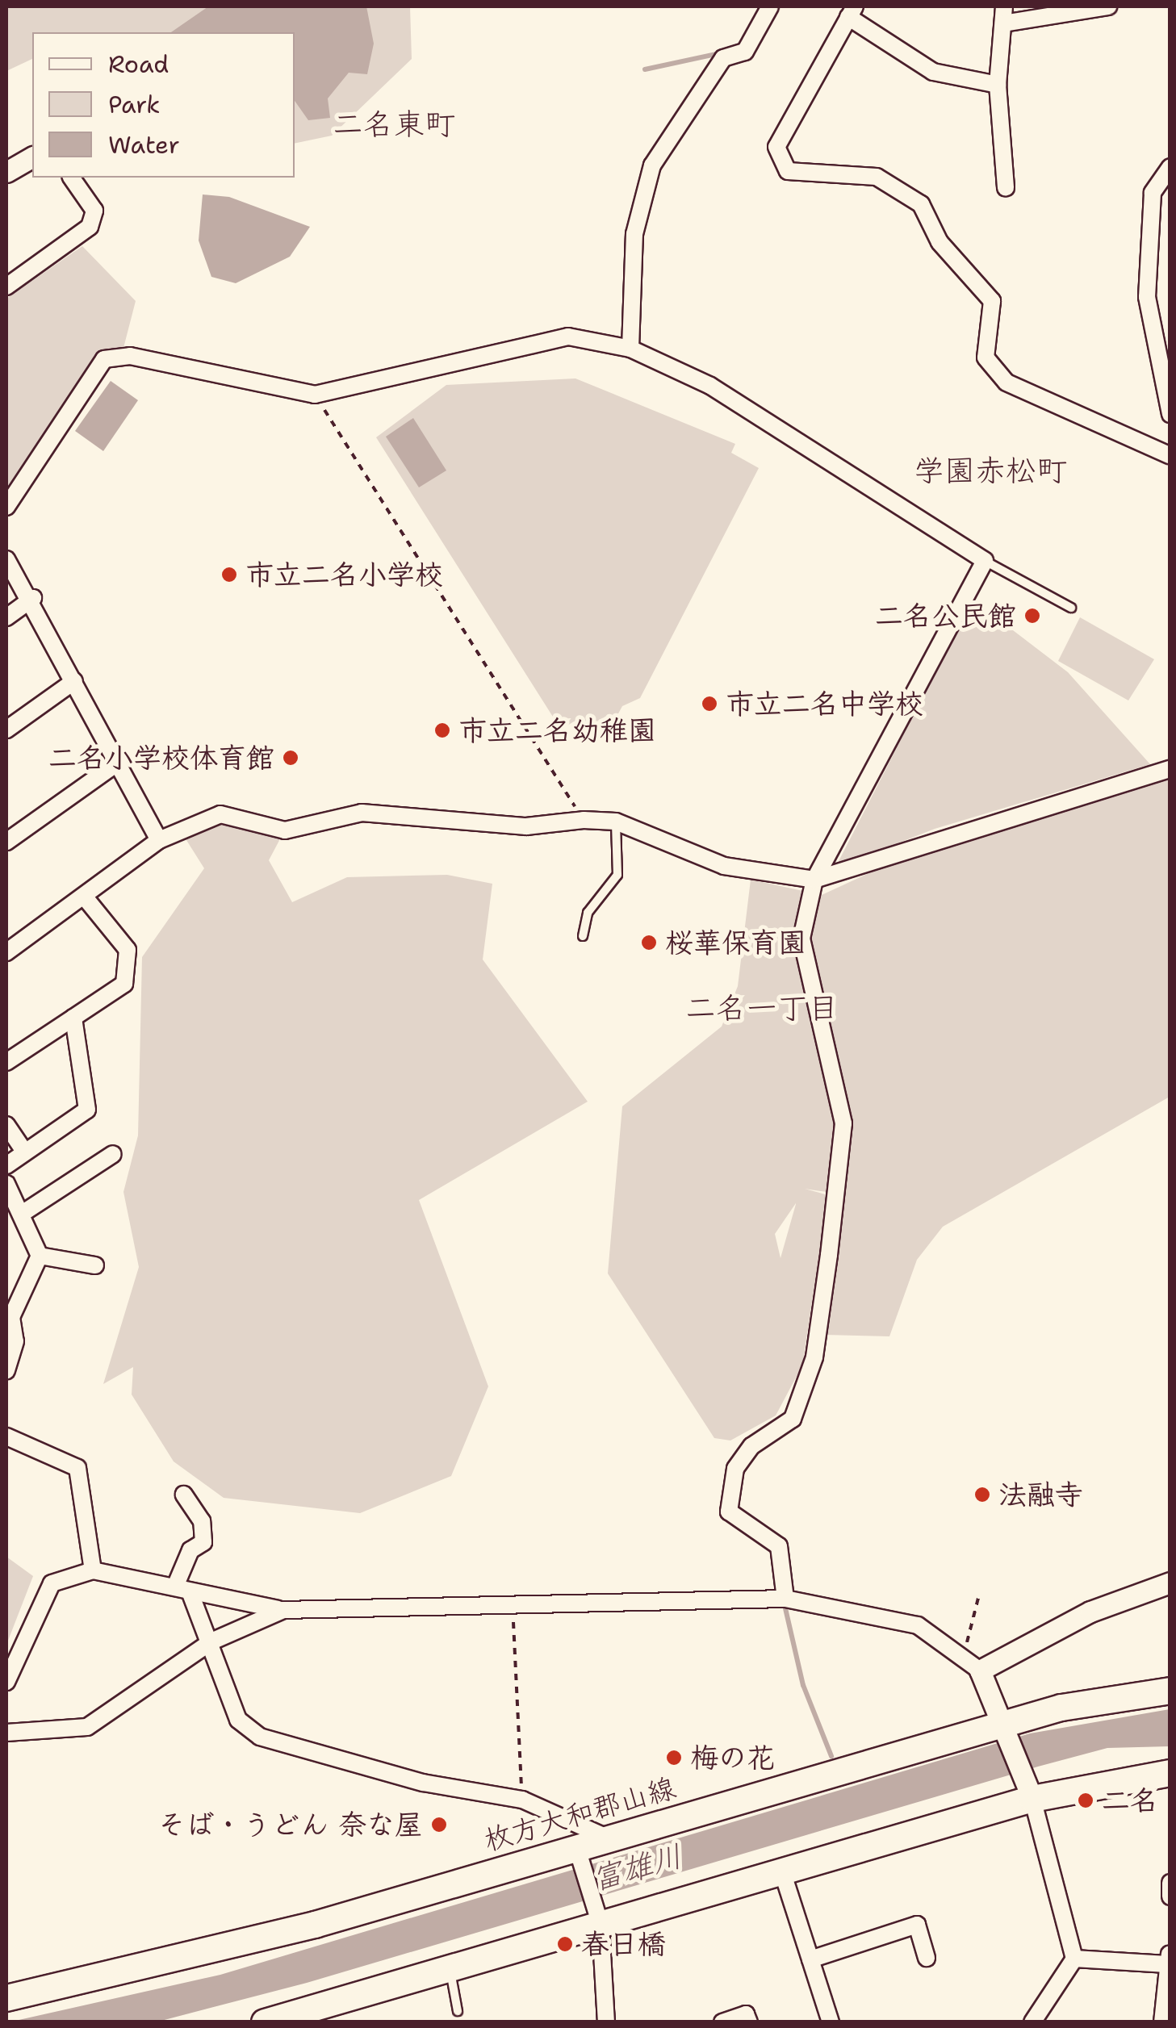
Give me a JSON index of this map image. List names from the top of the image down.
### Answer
{
  "streets": {
    "main road": ["枚方大和郡山線"]
  },
  "districts": ["二名東町", "学園赤松町", "二名一丁目"],
  "water": ["富雄川"],
  "places": [
    "市立二名小学校",
    "二名公民館",
    "市立二名中学校",
    "市立二名幼稚園",
    "二名小学校体育館",
    "桜華保育園",
    "法融寺",
    "梅の花",
    "二名",
    "そば・うどん 奈な屋",
    "春日橋"
  ],
  "legend": ["Road", "Park", "Water"]
}
